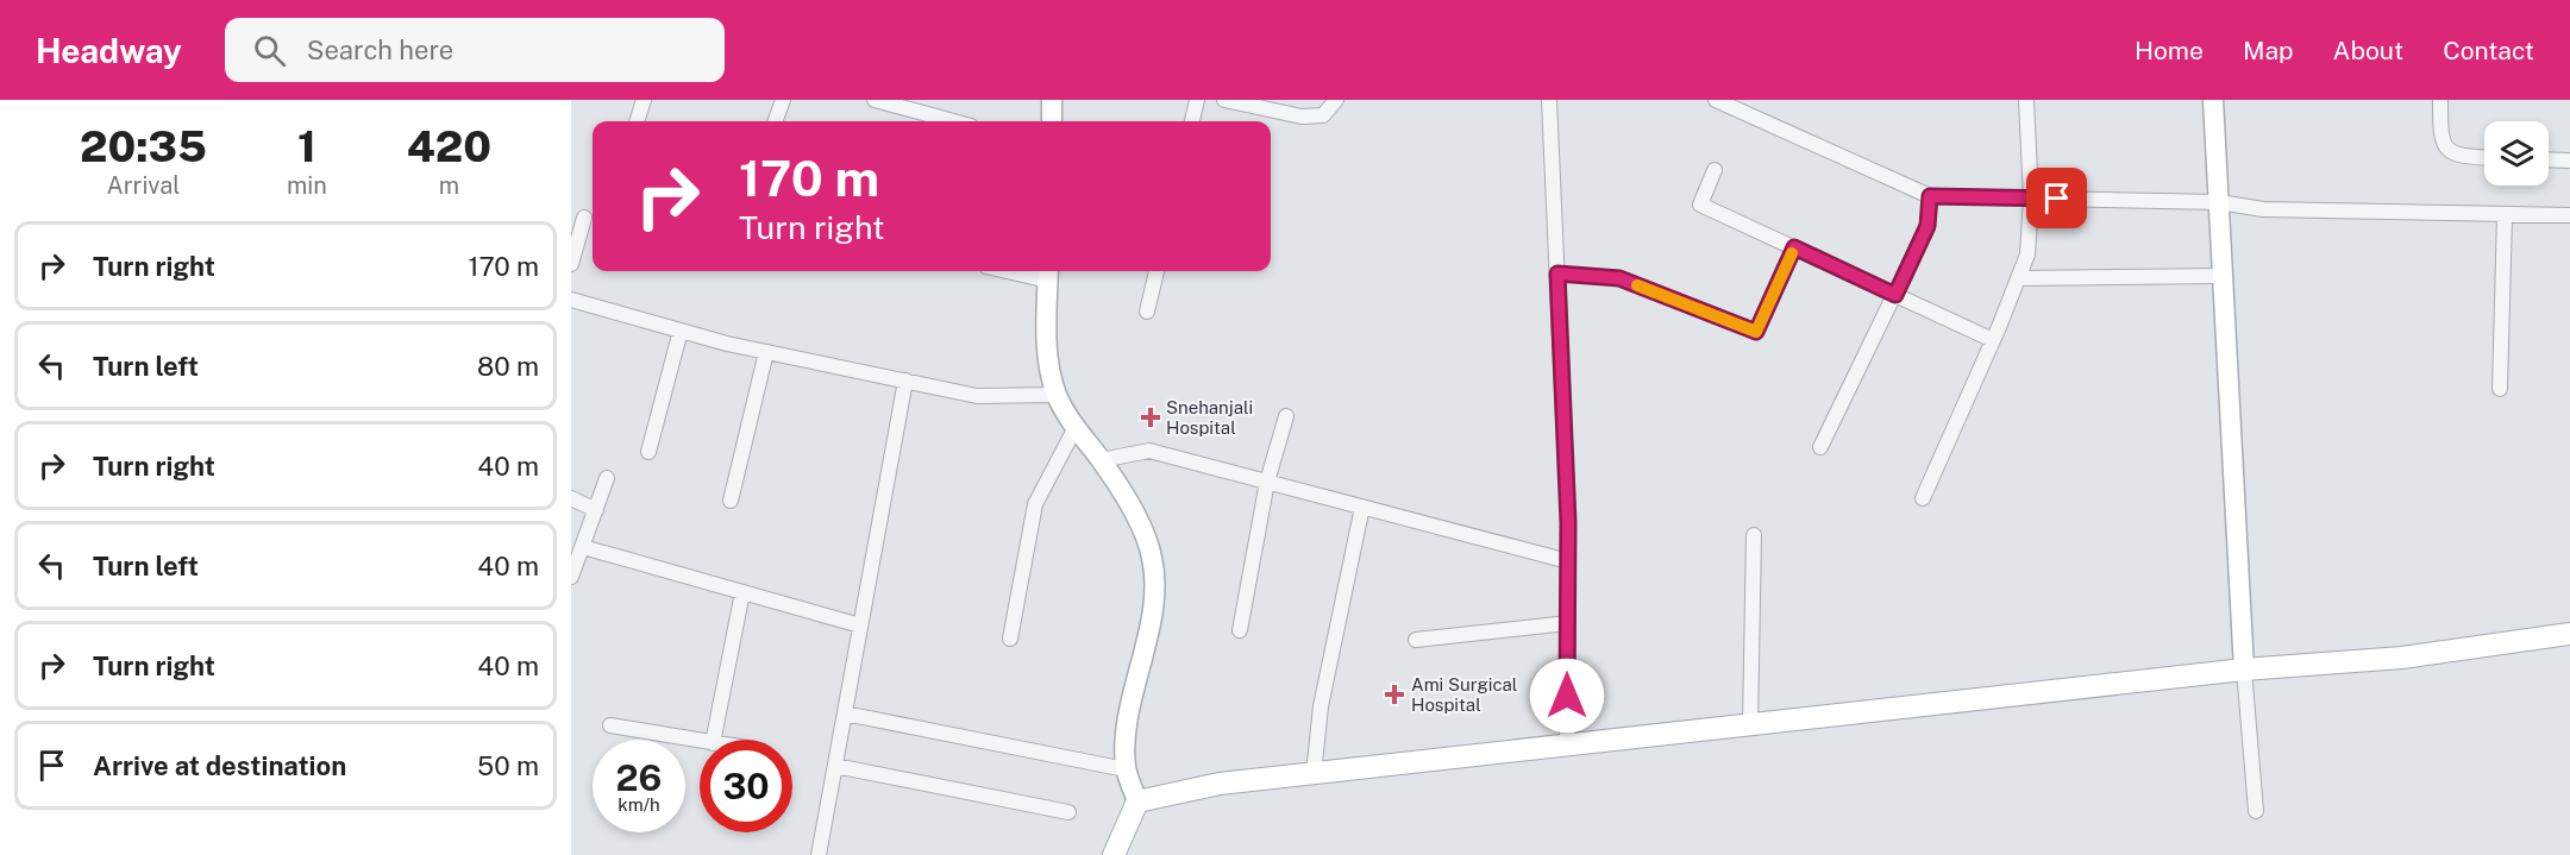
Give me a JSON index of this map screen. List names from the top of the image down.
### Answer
{
  "places": {
    "health": ["Snehanjali Hospital", "Ami Surgical Hospital"]
  },
  "page": {
    "header": "Headway",
    "search": "Search here",
    "nav": [
      "Home",
      "Map",
      "About",
      "Contact"
    ],
    "eta": [
      "20:35",
      "Arrival",
      "1",
      "min",
      "420",
      "m"
    ],
    "turn": ["170 m", "Turn right"],
    "list": [
      {
        "name": "Turn right",
        "value": "170 m"
      },
      {
        "name": "Turn left",
        "value": "80 m"
      },
      {
        "name": "Turn right",
        "value": "40 m"
      },
      {
        "name": "Turn left",
        "value": "40 m"
      },
      {
        "name": "Turn right",
        "value": "40 m"
      },
      {
        "name": "Arrive at destination",
        "value": "50 m"
      }
    ],
    "speed": "26 km/h",
    "limit": "30"
  }
}
